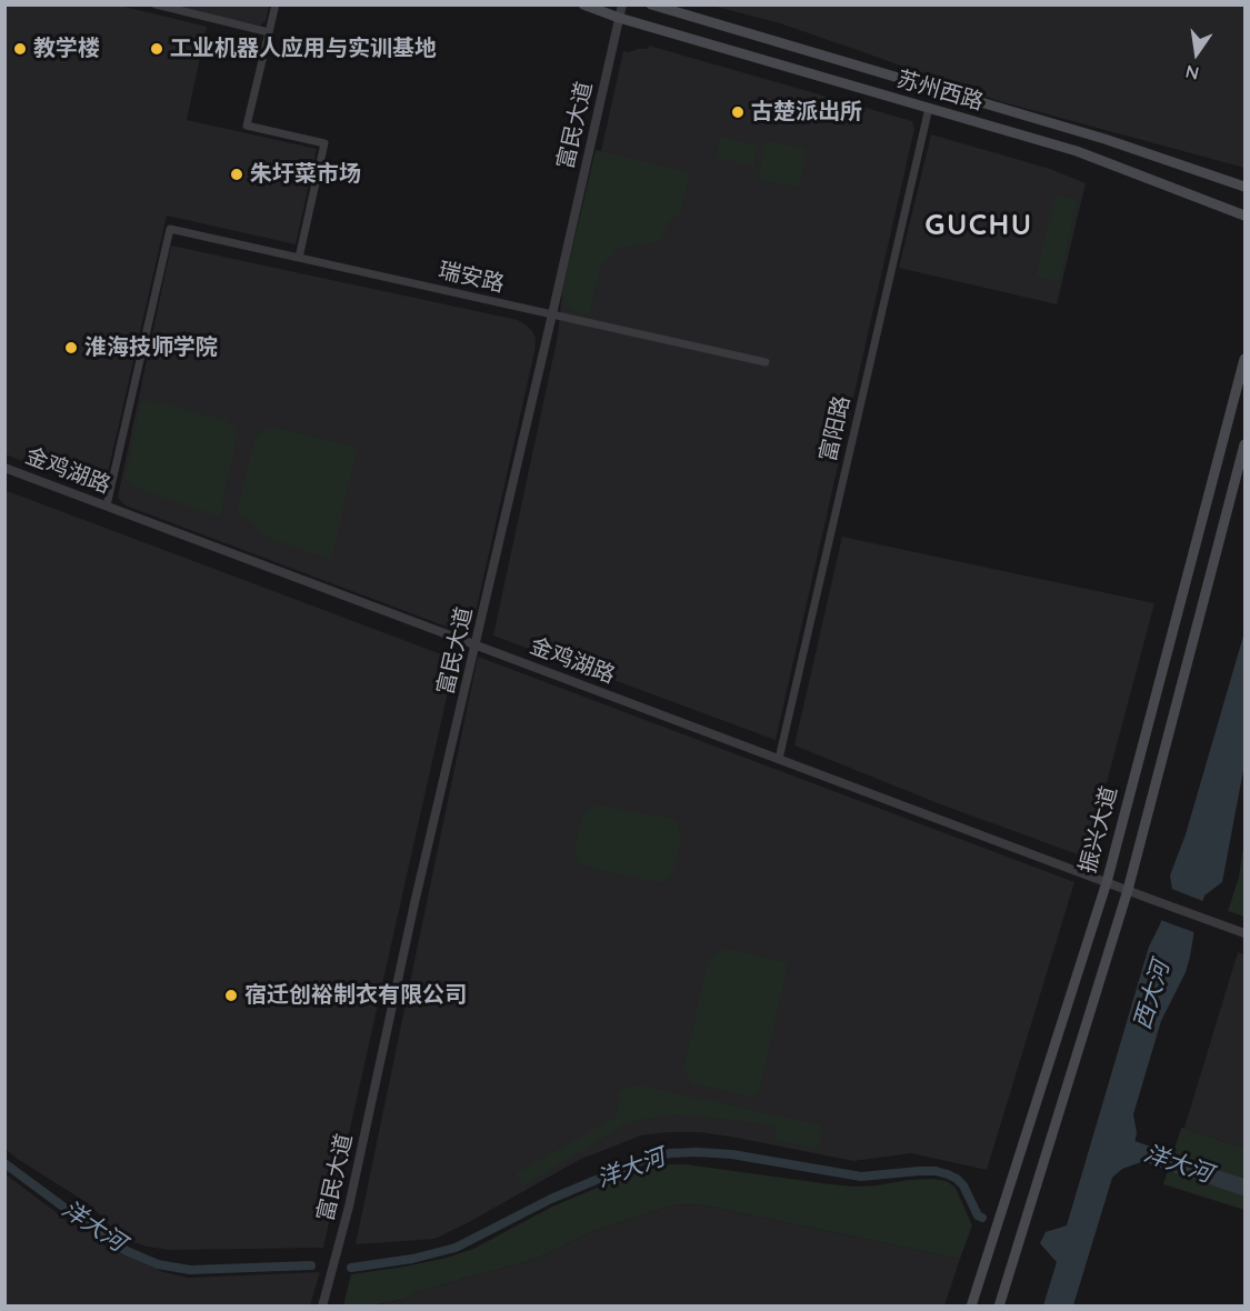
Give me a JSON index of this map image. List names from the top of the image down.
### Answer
{
  "streets": {
    "main road": ["苏州西路", "振兴大道"],
    "street": [
      "富民大道",
      "瑞安路",
      "富阳路",
      "金鸡湖路"
    ]
  },
  "crossings": [
    ["苏州西路", "富民大道"],
    ["苏州西路", "富阳路"],
    ["富民大道", "瑞安路"],
    ["富民大道", "金鸡湖路"],
    ["瑞安路", "金鸡湖路"],
    ["富阳路", "金鸡湖路"],
    ["金鸡湖路", "振兴大道"]
  ],
  "districts": ["GUCHU"],
  "water": ["西大河", "洋大河"],
  "places": [
    "教学楼",
    "工业机器人应用与实训基地",
    "古楚派出所",
    "朱圩菜市场",
    "淮海技师学院",
    "宿迁创裕制衣有限公司"
  ],
  "north": "bottom"
}
